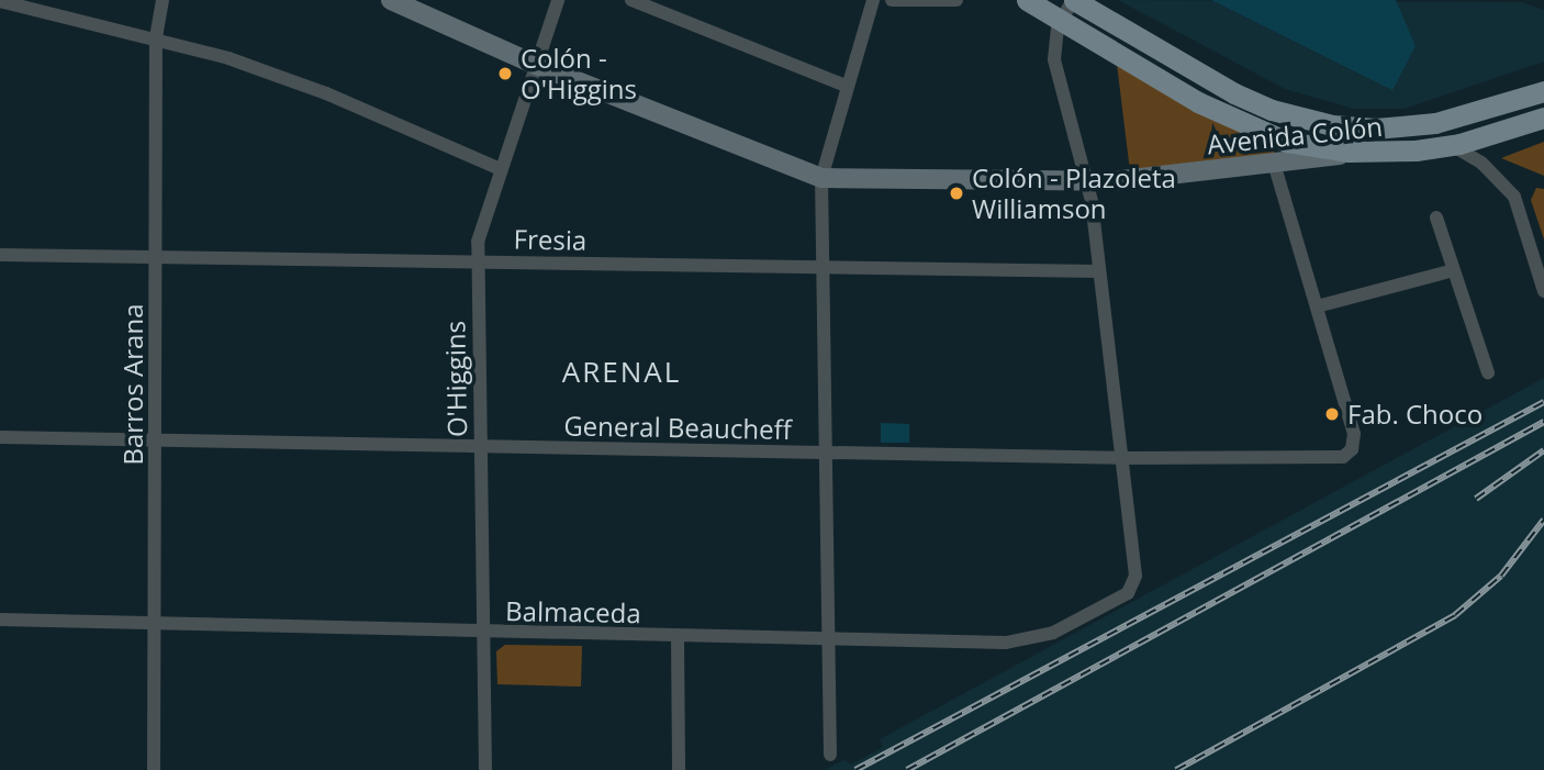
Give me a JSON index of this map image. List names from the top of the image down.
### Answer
{
  "streets": {
    "main road": ["Avenida Colón"],
    "street": [
      "Fresia",
      "O'Higgins",
      "Barros Arana",
      "General Beaucheff",
      "Balmaceda"
    ]
  },
  "crossings": [
    ["Avenida Colón", "O'Higgins"],
    ["Fresia", "O'Higgins"],
    ["Fresia", "Barros Arana"],
    ["O'Higgins", "General Beaucheff"],
    ["O'Higgins", "Balmaceda"],
    ["Barros Arana", "General Beaucheff"],
    ["Barros Arana", "Balmaceda"],
    ["General Beaucheff", "Balmaceda"]
  ],
  "districts": ["ARENAL"],
  "places": ["Colón - O'Higgins", "Colón - Plazoleta Williamson", "Fab. Choco"]
}
